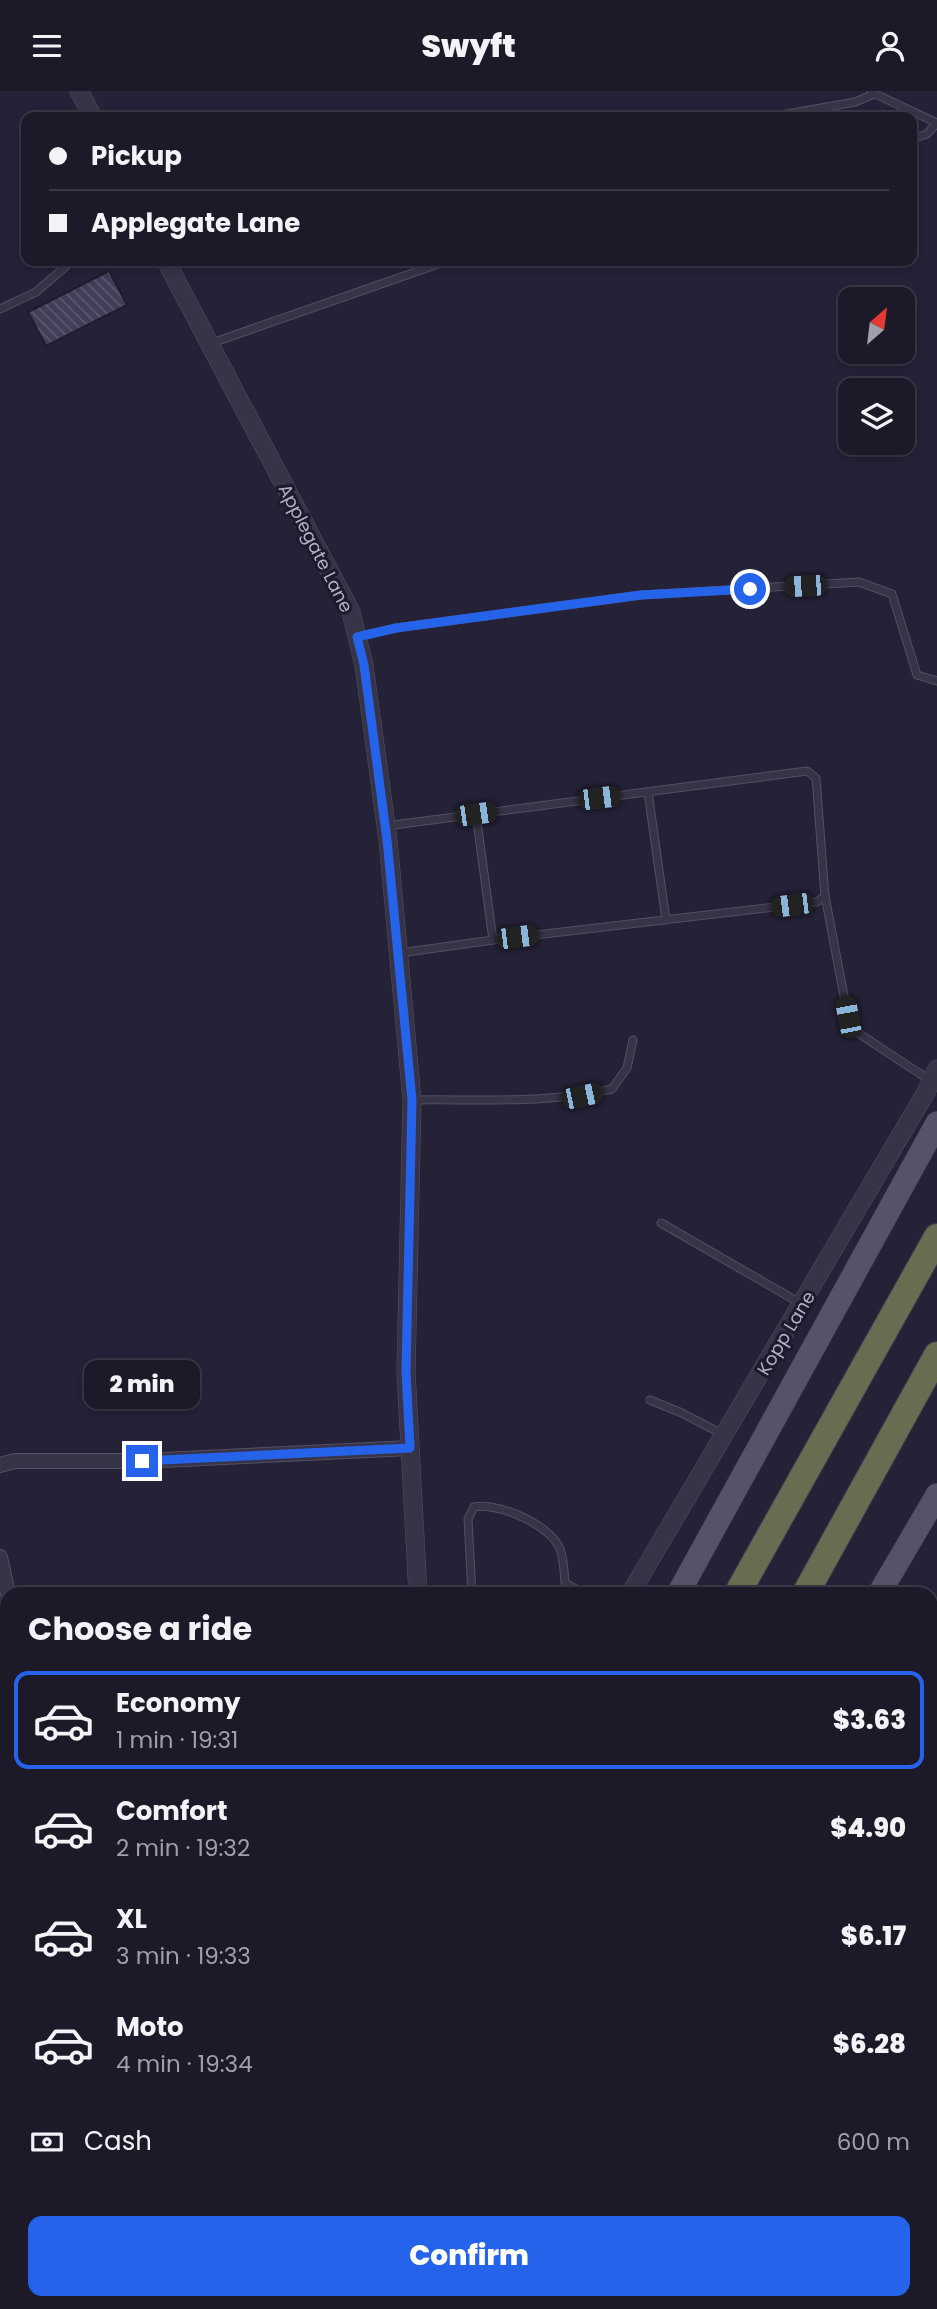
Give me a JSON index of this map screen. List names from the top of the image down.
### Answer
{
  "streets": {
    "street": ["Applegate Lane", "Kopp Lane"]
  },
  "north": "top right",
  "page": {
    "header": "Swyft",
    "banner": ["Pickup", "Applegate Lane"],
    "bubble": "2 min",
    "heading": "Choose a ride",
    "list": [
      {
        "name": "Economy",
        "note": "1 min · 19:31",
        "value": "$3.63"
      },
      {
        "name": "Comfort",
        "note": "2 min · 19:32",
        "value": "$4.90"
      },
      {
        "name": "XL",
        "note": "3 min · 19:33",
        "value": "$6.17"
      },
      {
        "name": "Moto",
        "note": "4 min · 19:34",
        "value": "$6.28"
      }
    ],
    "pay": ["Cash", "600 m"],
    "buttons": "Confirm"
  }
}
